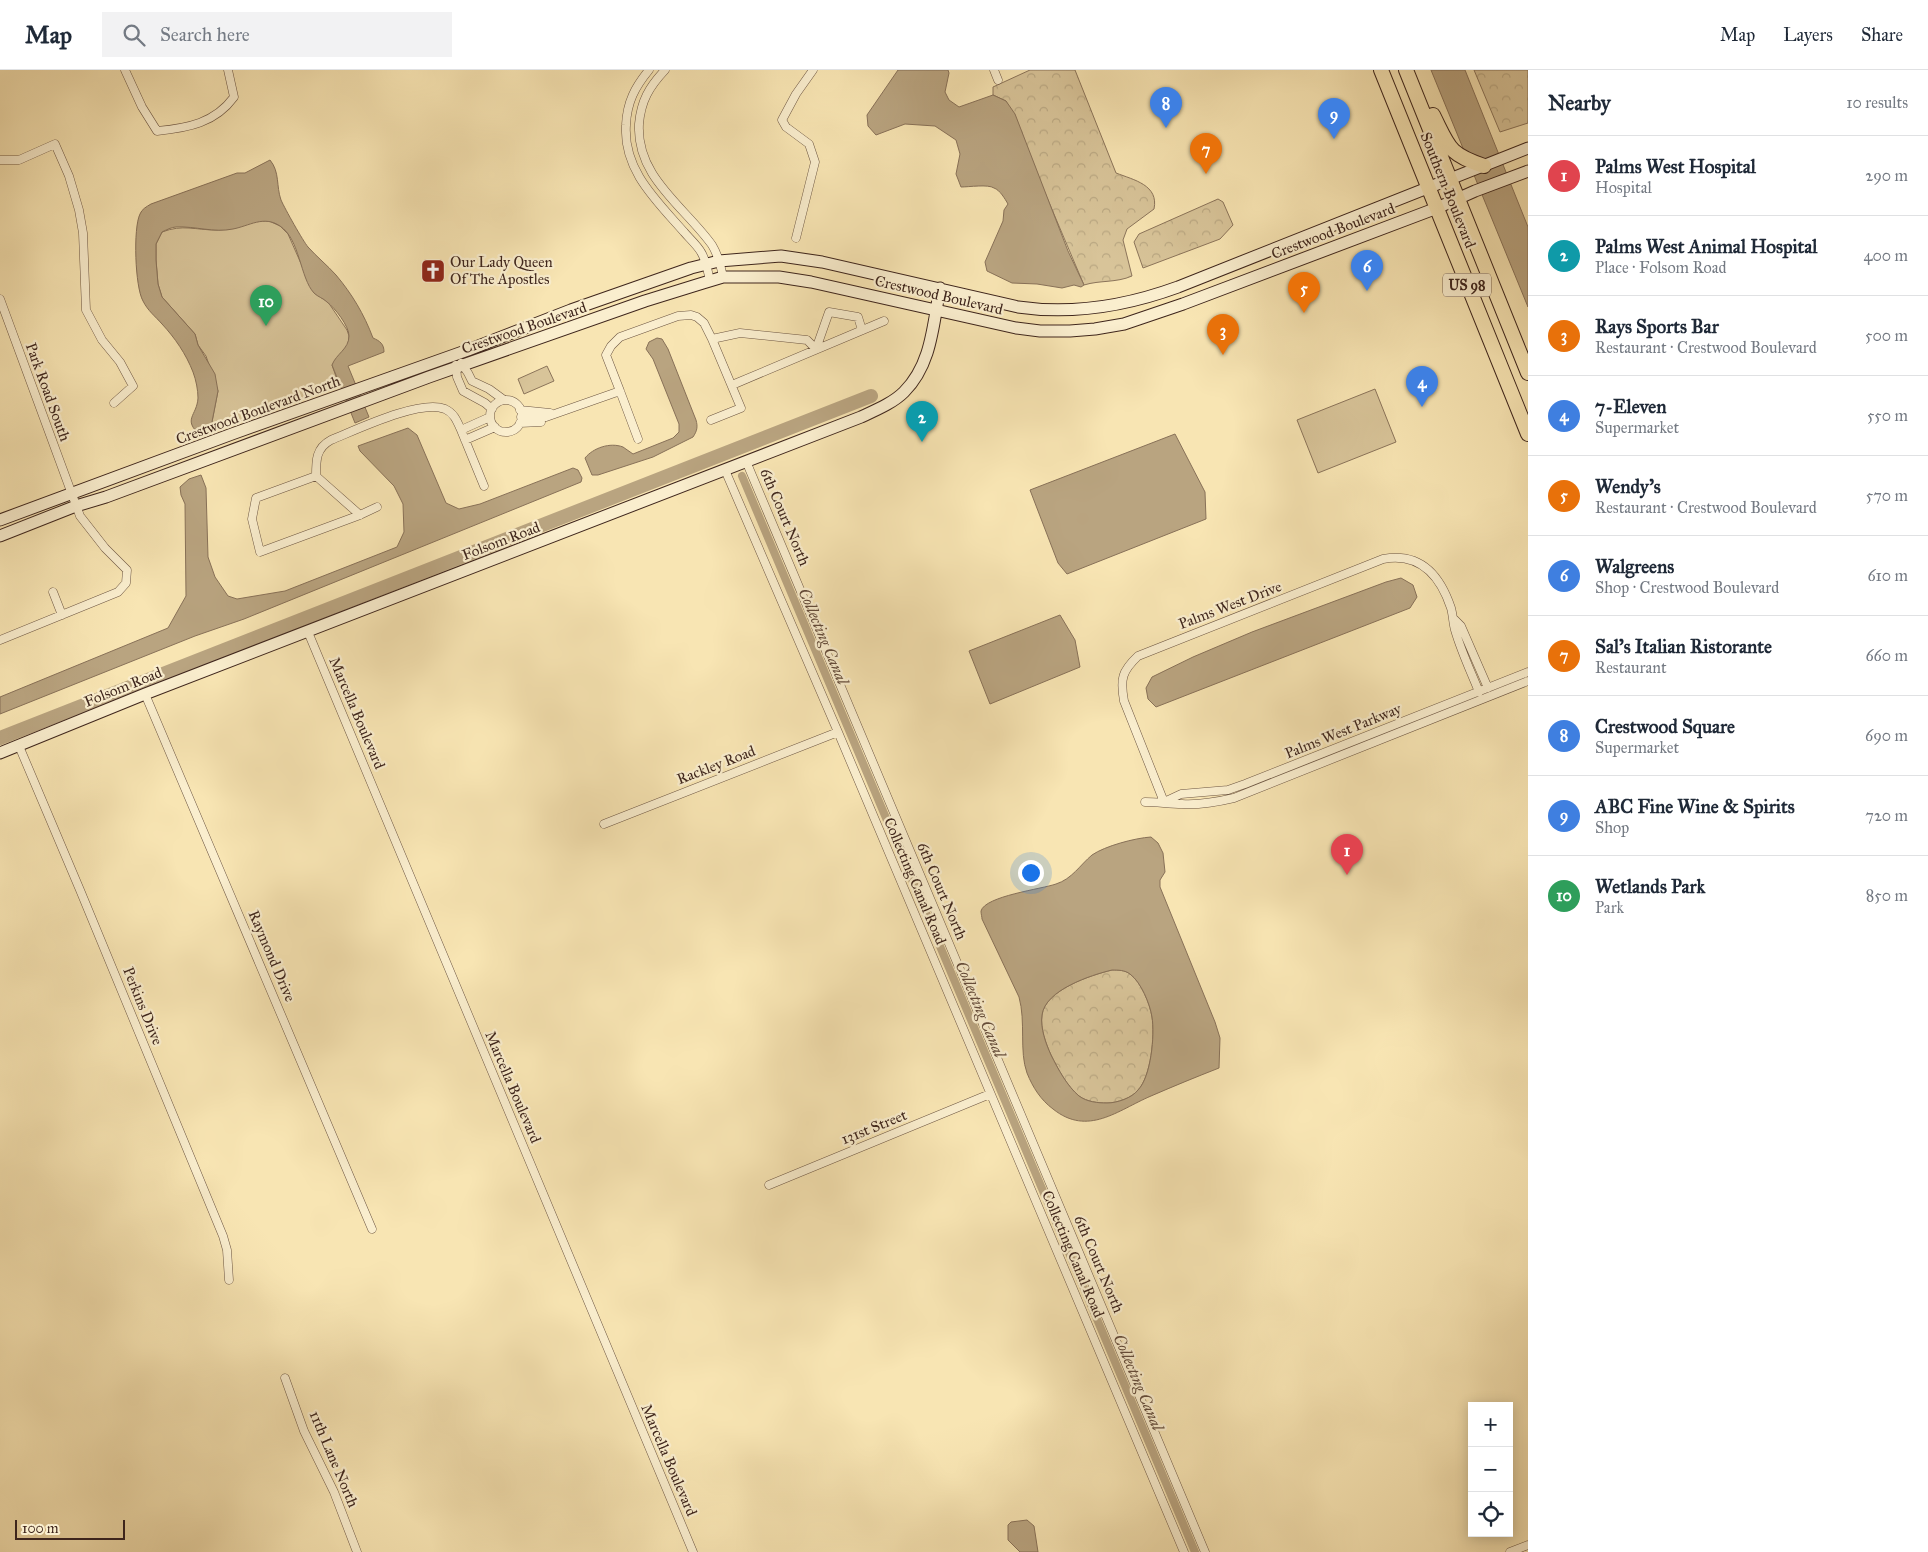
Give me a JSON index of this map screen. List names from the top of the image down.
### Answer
{
  "streets": {
    "highway": ["Southern Boulevard", "US 98"],
    "main road": ["Crestwood Boulevard", "Crestwood Boulevard North", "Folsom Road"],
    "street": [
      "Park Road South",
      "6th Court North",
      "Palms West Drive",
      "Marcella Boulevard",
      "Palms West Parkway",
      "Rackley Road",
      "Collecting Canal Road",
      "Raymond Drive",
      "Perkins Drive",
      "131st Street",
      "11th Lane North"
    ]
  },
  "crossings": [
    ["Southern Boulevard", "Crestwood Boulevard"],
    ["Crestwood Boulevard", "Crestwood Boulevard North"],
    ["Crestwood Boulevard", "Folsom Road"],
    ["Park Road South", "Crestwood Boulevard North"],
    ["6th Court North", "Folsom Road"],
    ["Folsom Road", "Marcella Boulevard"],
    ["Folsom Road", "Collecting Canal Road"],
    ["Folsom Road", "Raymond Drive"],
    ["Folsom Road", "Perkins Drive"],
    ["Palms West Drive", "Palms West Parkway"],
    ["Rackley Road", "Collecting Canal Road"],
    ["Collecting Canal Road", "131st Street"]
  ],
  "water": ["Collecting Canal"],
  "places": {
    "church": ["Our Lady Queen Of The Apostles"]
  },
  "scale_bar": "100 m",
  "page": {
    "header": "Map",
    "search": "Search here",
    "nav": ["Map", "Layers", "Share"],
    "heading": ["Nearby", "10 results"],
    "pins": [
      "8",
      "9",
      "7",
      "6",
      "5",
      "10",
      "3",
      "4",
      "2",
      "1"
    ],
    "list": [
      {
        "mark": "1",
        "name": "Palms West Hospital",
        "note": "Hospital",
        "value": "290 m"
      },
      {
        "mark": "2",
        "name": "Palms West Animal Hospital",
        "note": "Place · Folsom Road",
        "value": "400 m"
      },
      {
        "mark": "3",
        "name": "Rays Sports Bar",
        "note": "Restaurant · Crestwood Boulevard",
        "value": "500 m"
      },
      {
        "mark": "4",
        "name": "7-Eleven",
        "note": "Supermarket",
        "value": "550 m"
      },
      {
        "mark": "5",
        "name": "Wendy's",
        "note": "Restaurant · Crestwood Boulevard",
        "value": "570 m"
      },
      {
        "mark": "6",
        "name": "Walgreens",
        "note": "Shop · Crestwood Boulevard",
        "value": "610 m"
      },
      {
        "mark": "7",
        "name": "Sal's Italian Ristorante",
        "note": "Restaurant",
        "value": "660 m"
      },
      {
        "mark": "8",
        "name": "Crestwood Square",
        "note": "Supermarket",
        "value": "690 m"
      },
      {
        "mark": "9",
        "name": "ABC Fine Wine & Spirits",
        "note": "Shop",
        "value": "720 m"
      },
      {
        "mark": "10",
        "name": "Wetlands Park",
        "note": "Park",
        "value": "850 m"
      }
    ],
    "map_buttons": ["+", "−"],
    "scale": "100 m"
  }
}
